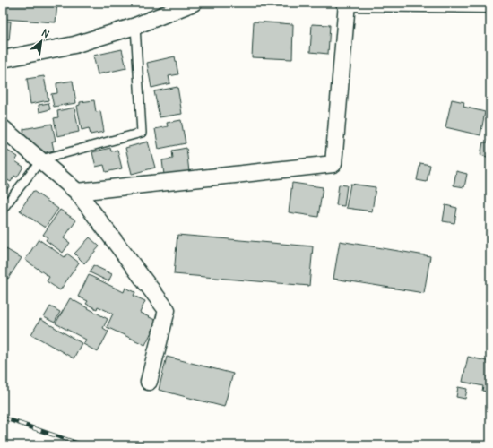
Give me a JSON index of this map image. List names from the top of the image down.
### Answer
{
  "north": "top right"
}
